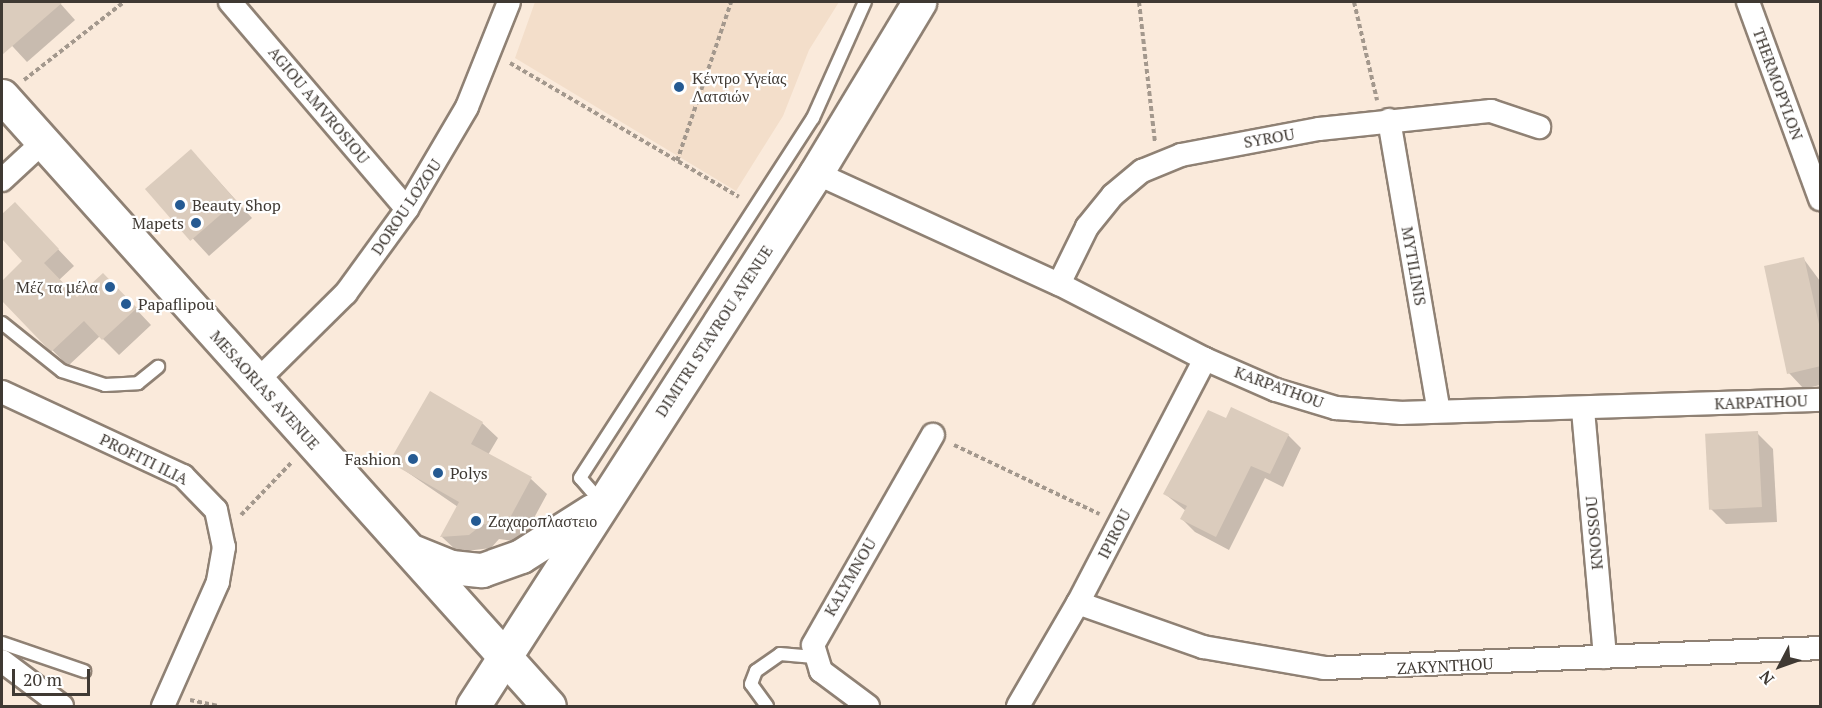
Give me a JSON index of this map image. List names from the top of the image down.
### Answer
{
  "streets": {
    "main road": ["DIMITRI STAVROU AVENUE", "MESAORIAS AVENUE"],
    "street": [
      "THERMOPYLON",
      "AGIOU AMVROSIOU",
      "SYROU",
      "DOROU LOZOU",
      "MYTILINIS",
      "KARPATHOU",
      "PROFITI ILIA",
      "KNOSSOU",
      "IPIROU",
      "KALYMNOU",
      "ZAKYNTHOU"
    ]
  },
  "crossings": [
    ["AGIOU AMVROSIOU", "DOROU LOZOU"],
    ["SYROU", "MYTILINIS"],
    ["SYROU", "KARPATHOU"],
    ["DOROU LOZOU", "MESAORIAS AVENUE"],
    ["MYTILINIS", "KARPATHOU"],
    ["DIMITRI STAVROU AVENUE", "KARPATHOU"],
    ["DIMITRI STAVROU AVENUE", "MESAORIAS AVENUE"],
    ["KARPATHOU", "KNOSSOU"],
    ["KARPATHOU", "IPIROU"],
    ["KNOSSOU", "ZAKYNTHOU"],
    ["IPIROU", "ZAKYNTHOU"]
  ],
  "places": [
    "Κέντρο Υγείας Λατσιών",
    "Beauty Shop",
    "Mapets",
    "Μέζ τα μέλα",
    "Papaflipou",
    "Fashion",
    "Polys",
    "Ζαχαροπλαστειο"
  ],
  "scale_bar": "20 m",
  "north": "bottom left"
}
